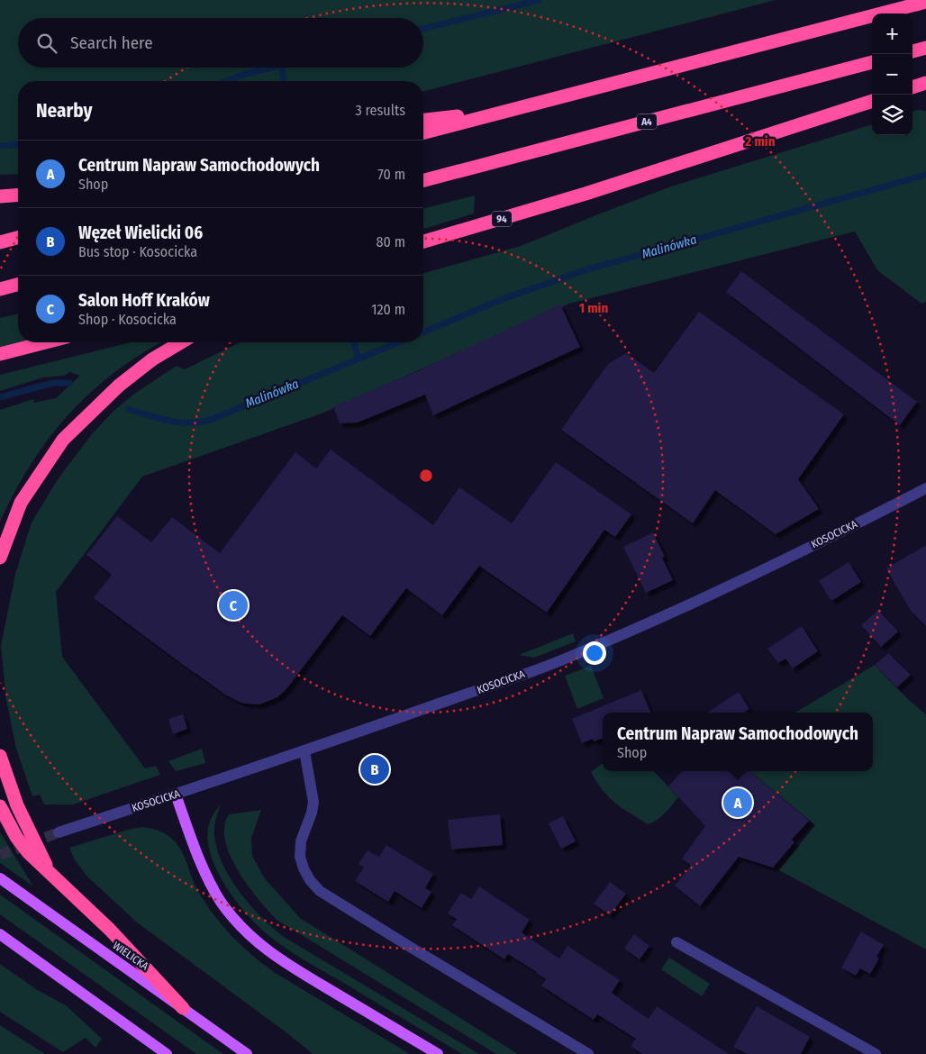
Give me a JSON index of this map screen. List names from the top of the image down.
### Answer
{
  "streets": {
    "highway": ["A4", "94"],
    "main road": ["WIELICKA"],
    "street": ["KOSOCICKA"]
  },
  "water": ["Malinówka"],
  "page": {
    "map_buttons": ["+", "−"],
    "search": "Search here",
    "heading": ["Nearby", "3 results"],
    "list": [
      {
        "mark": "A",
        "name": "Centrum Napraw Samochodowych",
        "note": "Shop",
        "value": "70 m"
      },
      {
        "mark": "B",
        "name": "Węzeł Wielicki 06",
        "note": "Bus stop · Kosocicka",
        "value": "80 m"
      },
      {
        "mark": "C",
        "name": "Salon Hoff Kraków",
        "note": "Shop · Kosocicka",
        "value": "120 m"
      }
    ],
    "pins": ["C", "B", "A"],
    "popup": ["Centrum Napraw Samochodowych", "Shop"]
  },
  "rings": ["2 min", "1 min"]
}
